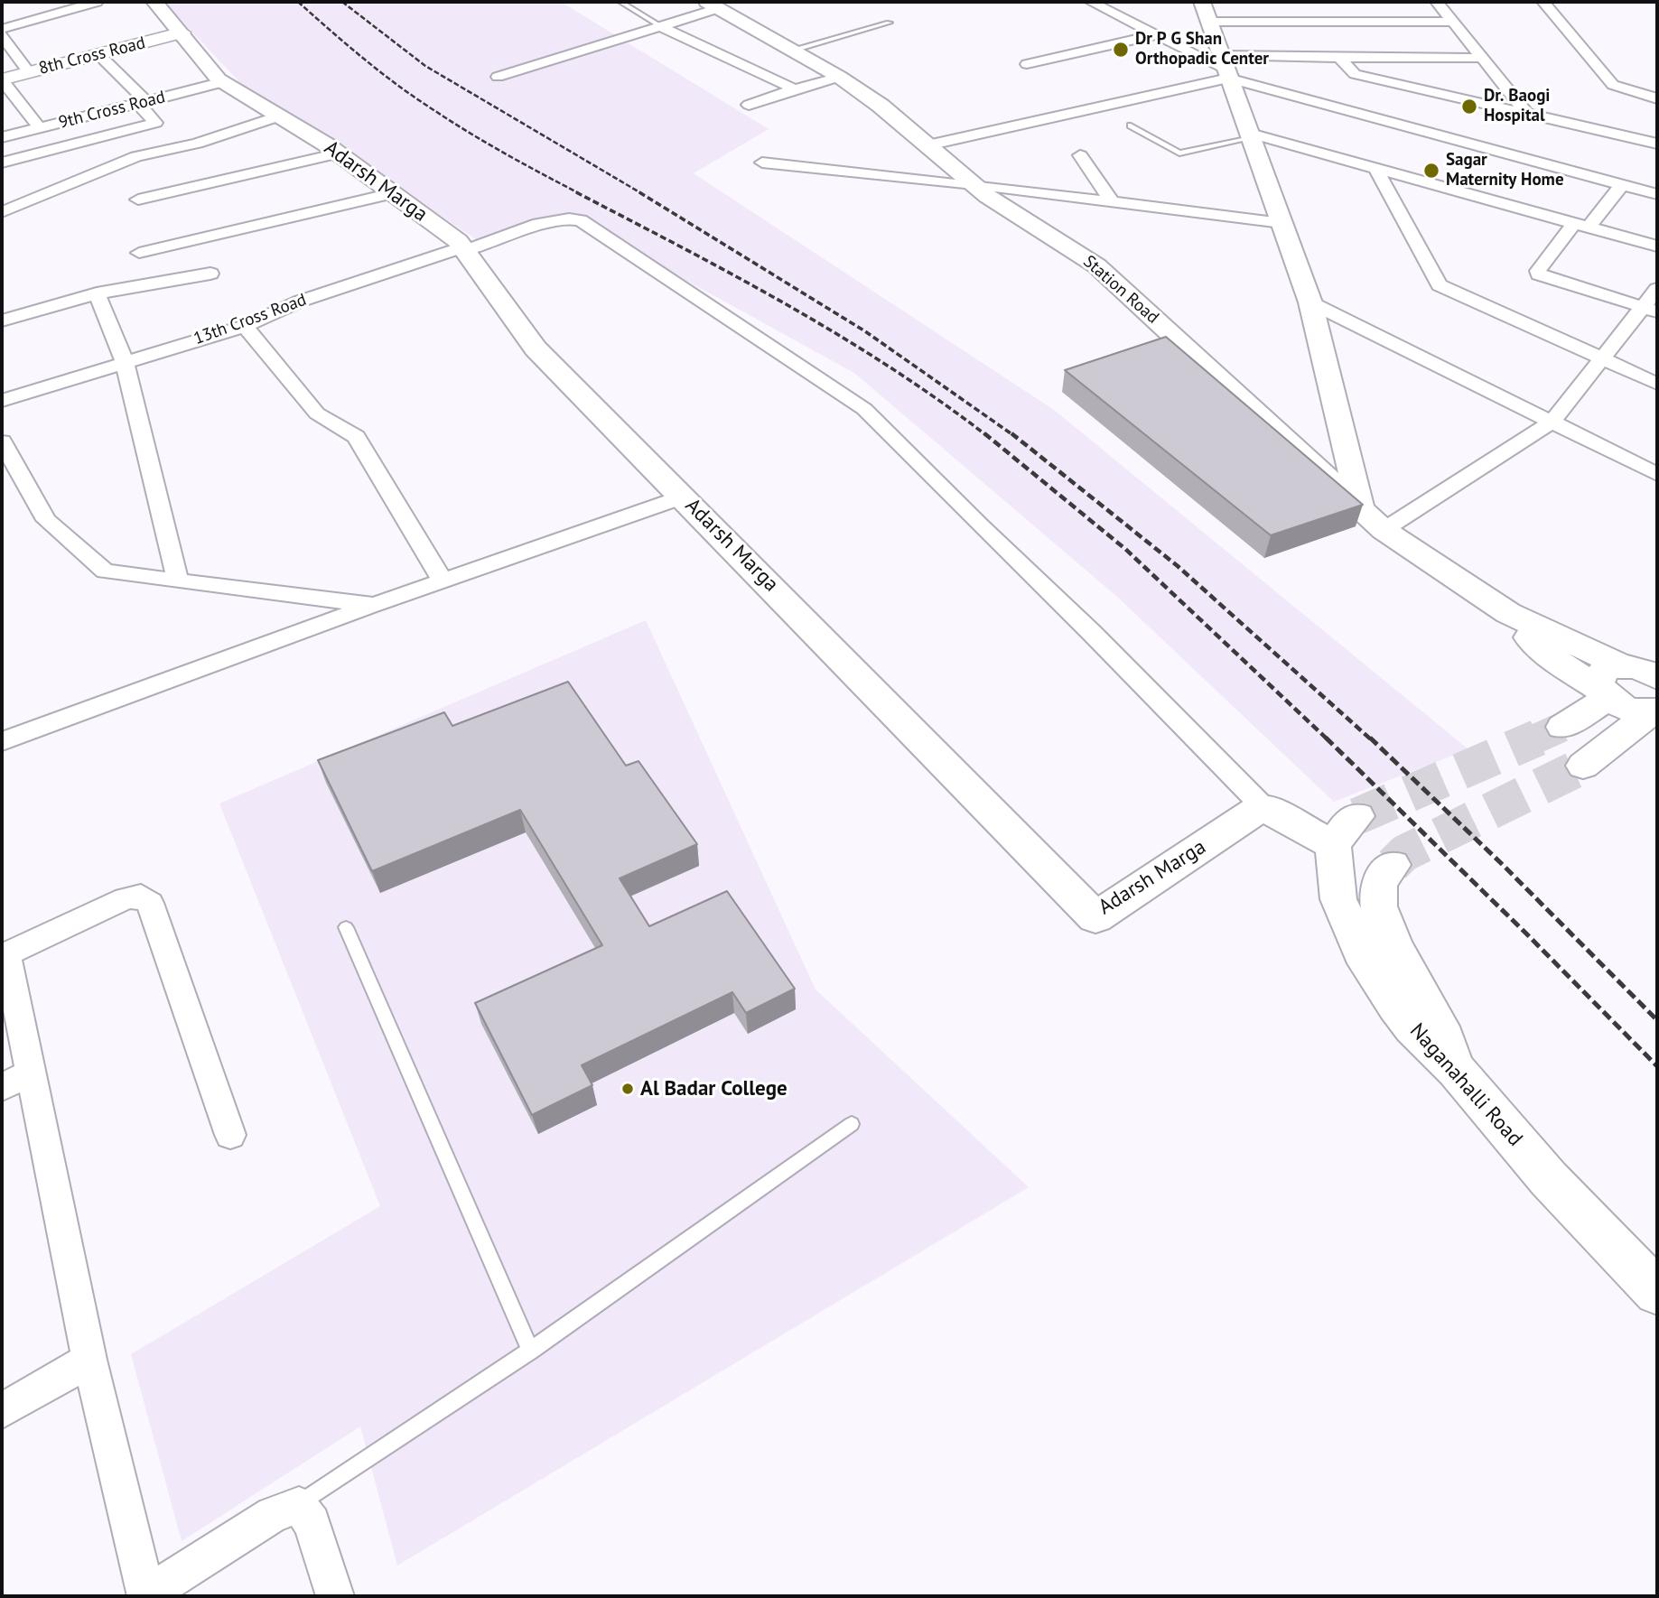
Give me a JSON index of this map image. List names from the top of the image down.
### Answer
{
  "streets": {
    "main road": ["Adarsh Marga", "Station Road", "Naganahalli Road"],
    "street": ["8th Cross Road", "9th Cross Road", "13th Cross Road"]
  },
  "crossings": [
    ["8th Cross Road", "Adarsh Marga"],
    ["9th Cross Road", "Adarsh Marga"],
    ["Adarsh Marga", "13th Cross Road"]
  ],
  "places": [
    "Dr P G Shan Orthopadic Center",
    "Dr. Baogi Hospital",
    "Sagar Maternity Home",
    "Al Badar College"
  ]
}
